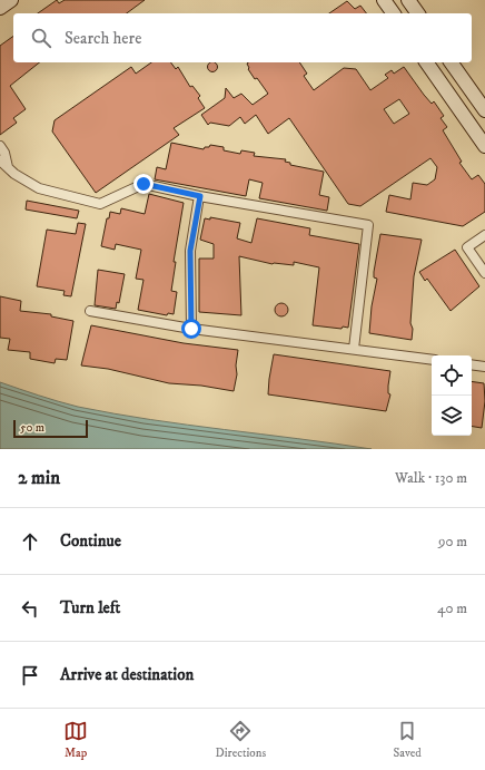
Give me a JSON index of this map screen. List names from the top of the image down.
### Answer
{
  "scale_bar": "50 m",
  "page": {
    "search": "Search here",
    "scale": "50 m",
    "heading": ["2 min", "Walk · 130 m"],
    "list": [
      ["Continue", "90 m"],
      ["Turn left", "40 m"],
      "Arrive at destination"
    ],
    "nav": ["Map", "Directions", "Saved"]
  }
}
